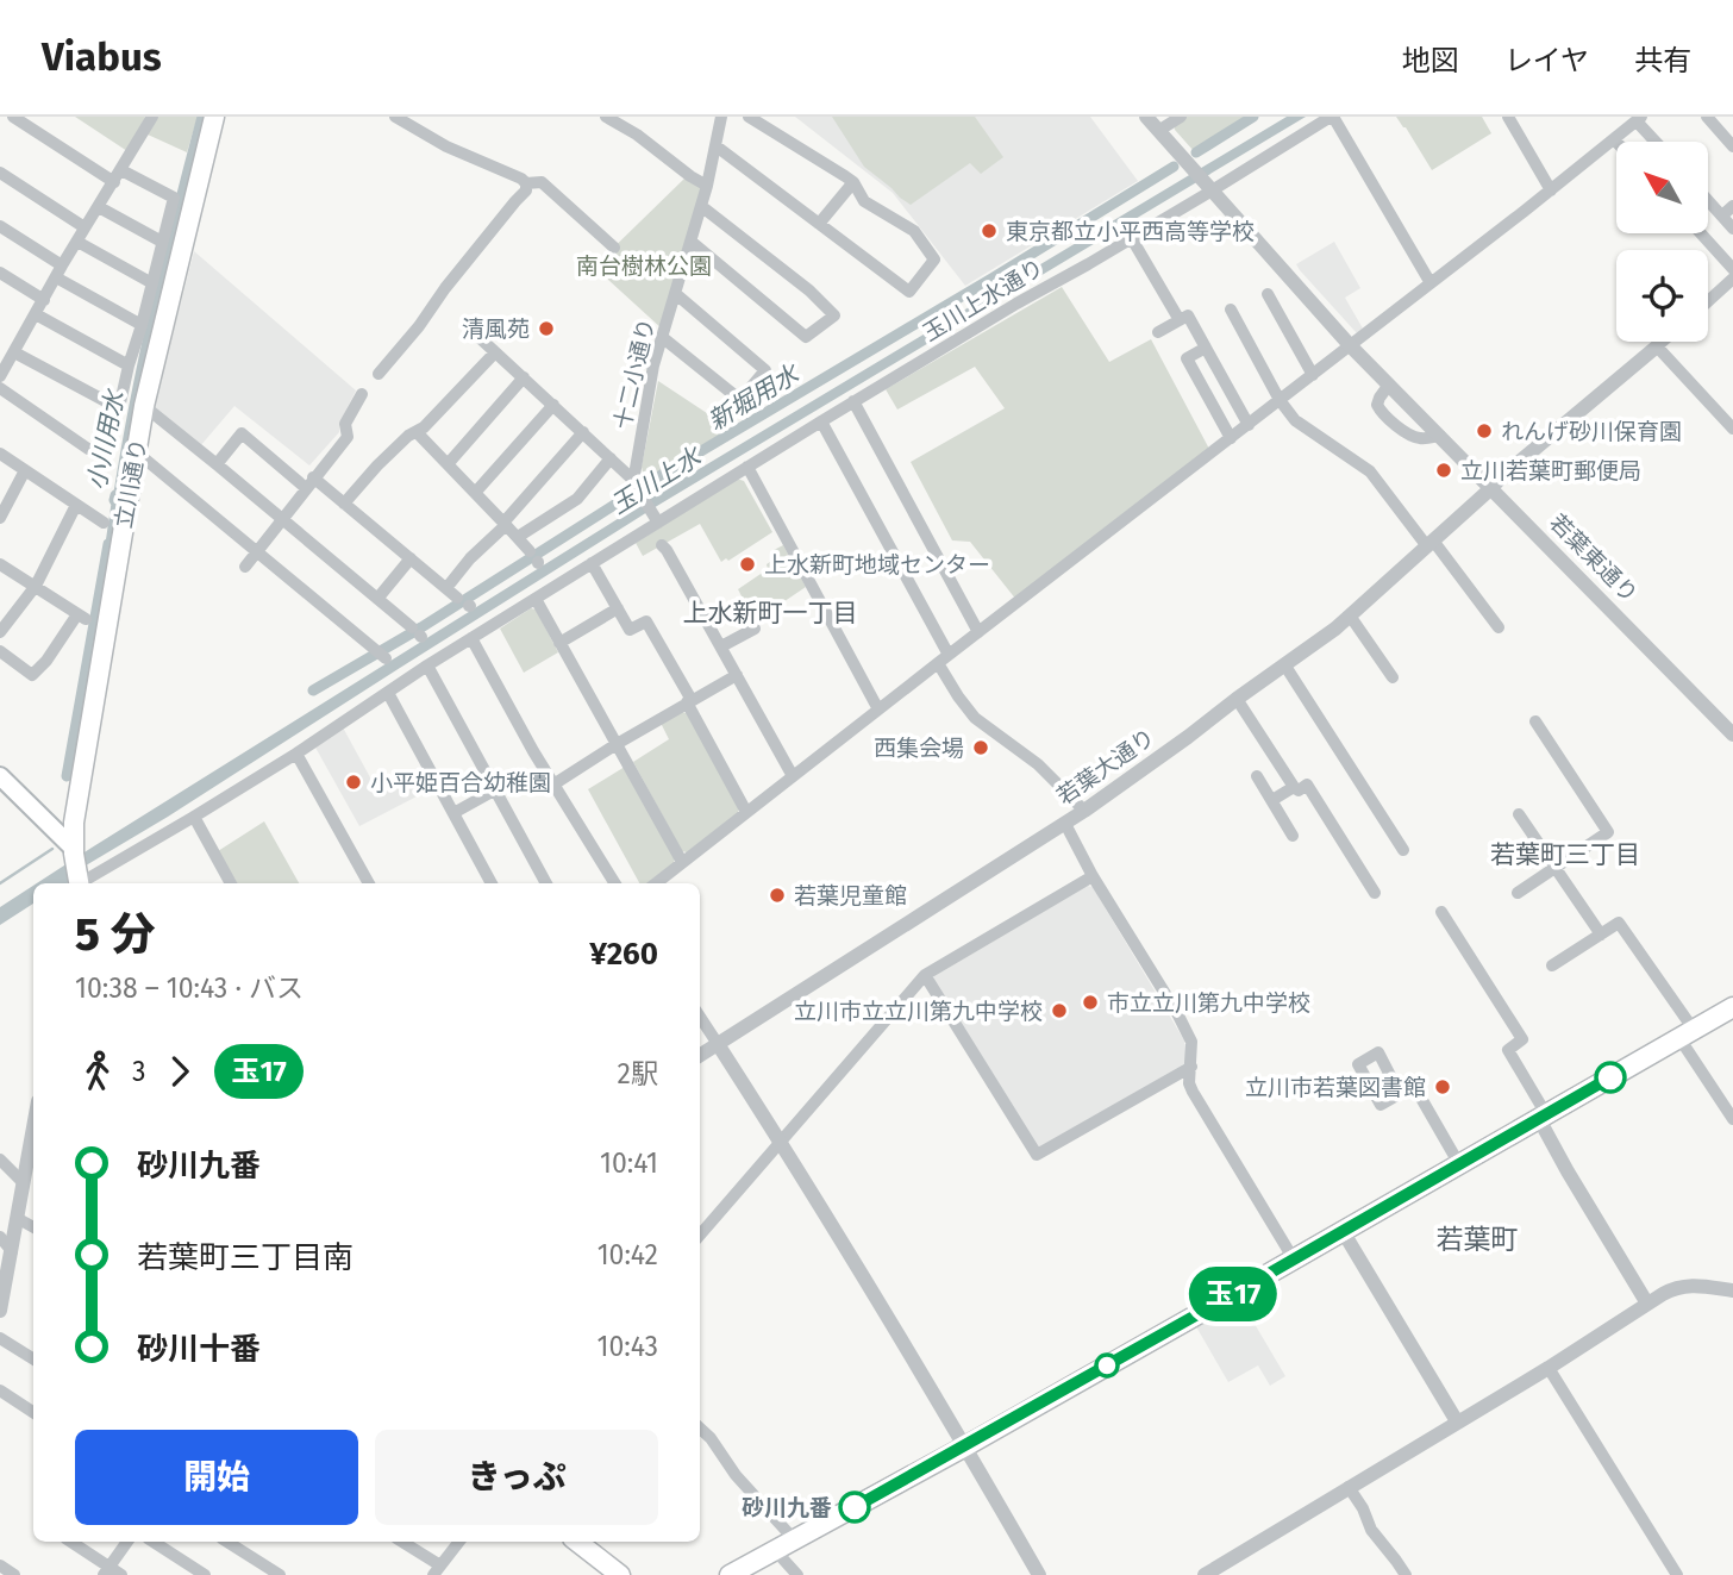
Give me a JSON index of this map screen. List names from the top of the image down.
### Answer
{
  "streets": {
    "main road": ["立川通り"],
    "street": [
      "玉川上水通り",
      "十二小通り",
      "若葉東通り",
      "若葉大通り"
    ]
  },
  "crossings": [
    ["玉川上水通り", "立川通り"],
    ["玉川上水通り", "若葉東通り"],
    ["若葉東通り", "若葉大通り"]
  ],
  "districts": ["上水新町一丁目", "若葉町三丁目", "若葉町"],
  "water": ["新堀用水", "小川用水", "玉川上水"],
  "parks": ["南台樹林公園"],
  "places": [
    "東京都立小平西高等学校",
    "清風苑",
    "れんげ砂川保育園",
    "立川若葉町郵便局",
    "上水新町地域センター",
    "西集会場",
    "小平姫百合幼稚園",
    "若葉児童館",
    "市立立川第九中学校",
    "立川市立立川第九中学校",
    "立川市若葉図書館",
    "砂川九番"
  ],
  "lines": ["bus line 玉17"],
  "north": "top left",
  "page": {
    "header": "Viabus",
    "nav": ["地図", "レイヤ", "共有"],
    "on_map": "玉17",
    "heading": ["5 分", "10:38 – 10:43 · バス", "¥260"],
    "legs": ["3", "玉17", "2駅"],
    "list": [
      {
        "name": "砂川九番",
        "value": "10:41"
      },
      {
        "name": "若葉町三丁目南",
        "value": "10:42"
      },
      {
        "name": "砂川十番",
        "value": "10:43"
      }
    ],
    "buttons": ["開始", "きっぷ"]
  }
}
